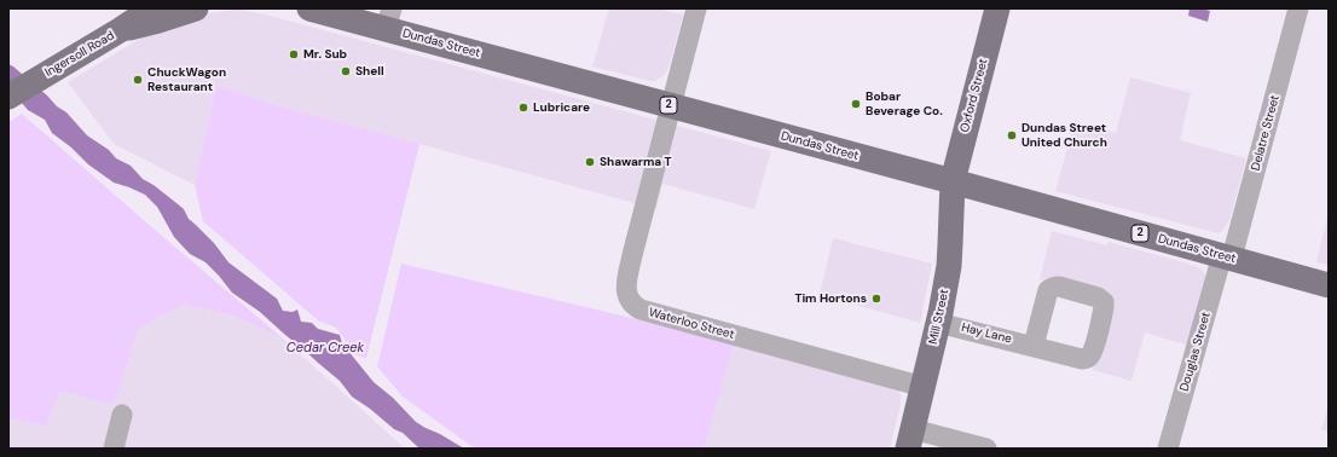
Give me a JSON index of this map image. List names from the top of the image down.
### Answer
{
  "streets": {
    "main road": [
      "Dundas Street",
      "Ingersoll Road",
      "Oxford Street",
      "2",
      "Mill Street"
    ],
    "street": [
      "Delatre Street",
      "Waterloo Street",
      "Hay Lane",
      "Douglas Street"
    ]
  },
  "crossings": [
    ["Dundas Street", "Oxford Street"],
    ["Dundas Street", "Delatre Street"],
    ["Dundas Street", "Mill Street"],
    ["Dundas Street", "Waterloo Street"],
    ["Dundas Street", "Douglas Street"],
    ["Oxford Street", "Mill Street"],
    ["Delatre Street", "Douglas Street"],
    ["Mill Street", "Waterloo Street"],
    ["Mill Street", "Hay Lane"]
  ],
  "water": ["Cedar Creek"],
  "places": [
    "Mr. Sub",
    "Shell",
    "ChuckWagon Restaurant",
    "Bobar Beverage Co.",
    "Lubricare",
    "Dundas Street United Church",
    "Shawarma T",
    "Tim Hortons"
  ]
}
